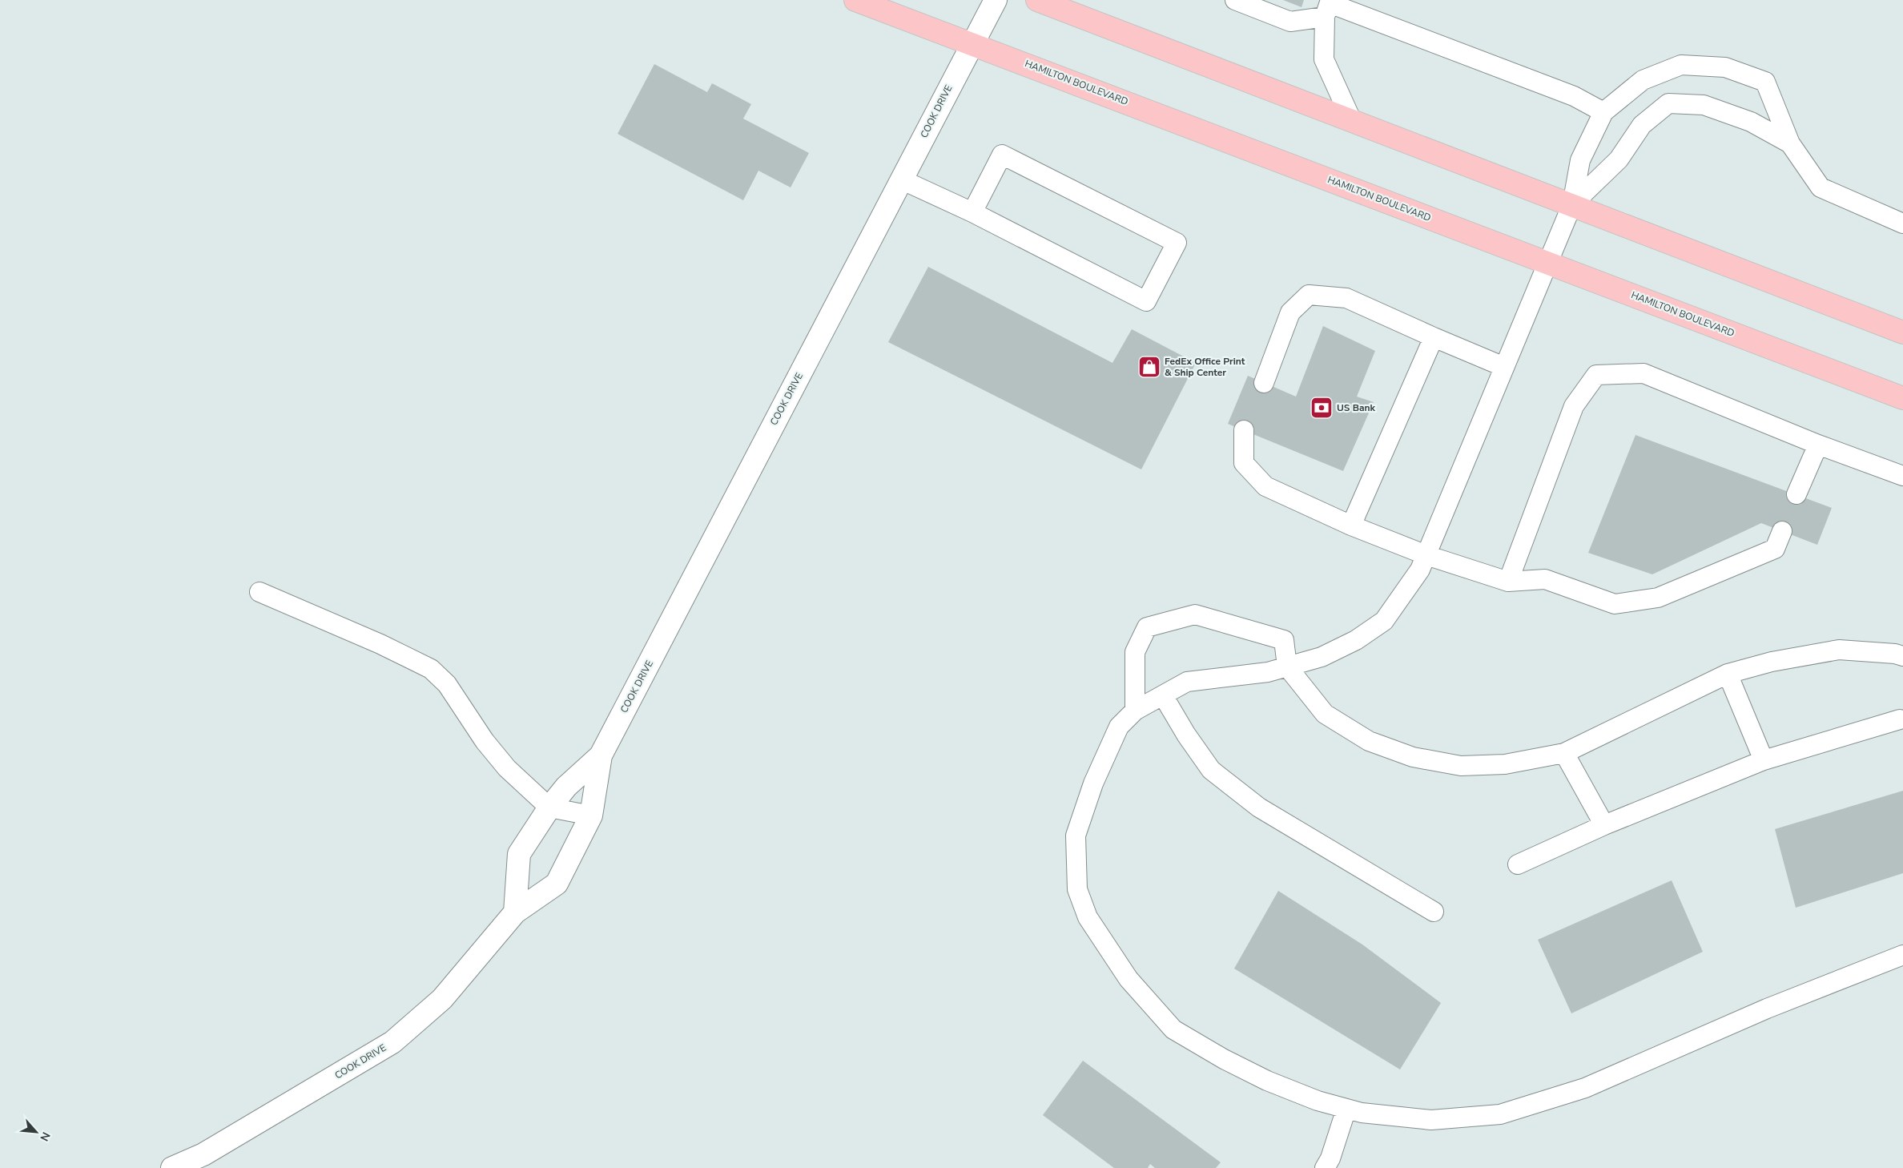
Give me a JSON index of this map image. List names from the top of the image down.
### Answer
{
  "streets": {
    "main road": ["HAMILTON BOULEVARD"],
    "street": ["COOK DRIVE"]
  },
  "crossings": [
    ["HAMILTON BOULEVARD", "COOK DRIVE"]
  ],
  "places": {
    "shop": ["FedEx Office Print & Ship Center"],
    "bank": ["US Bank"]
  },
  "north": "bottom right"
}
